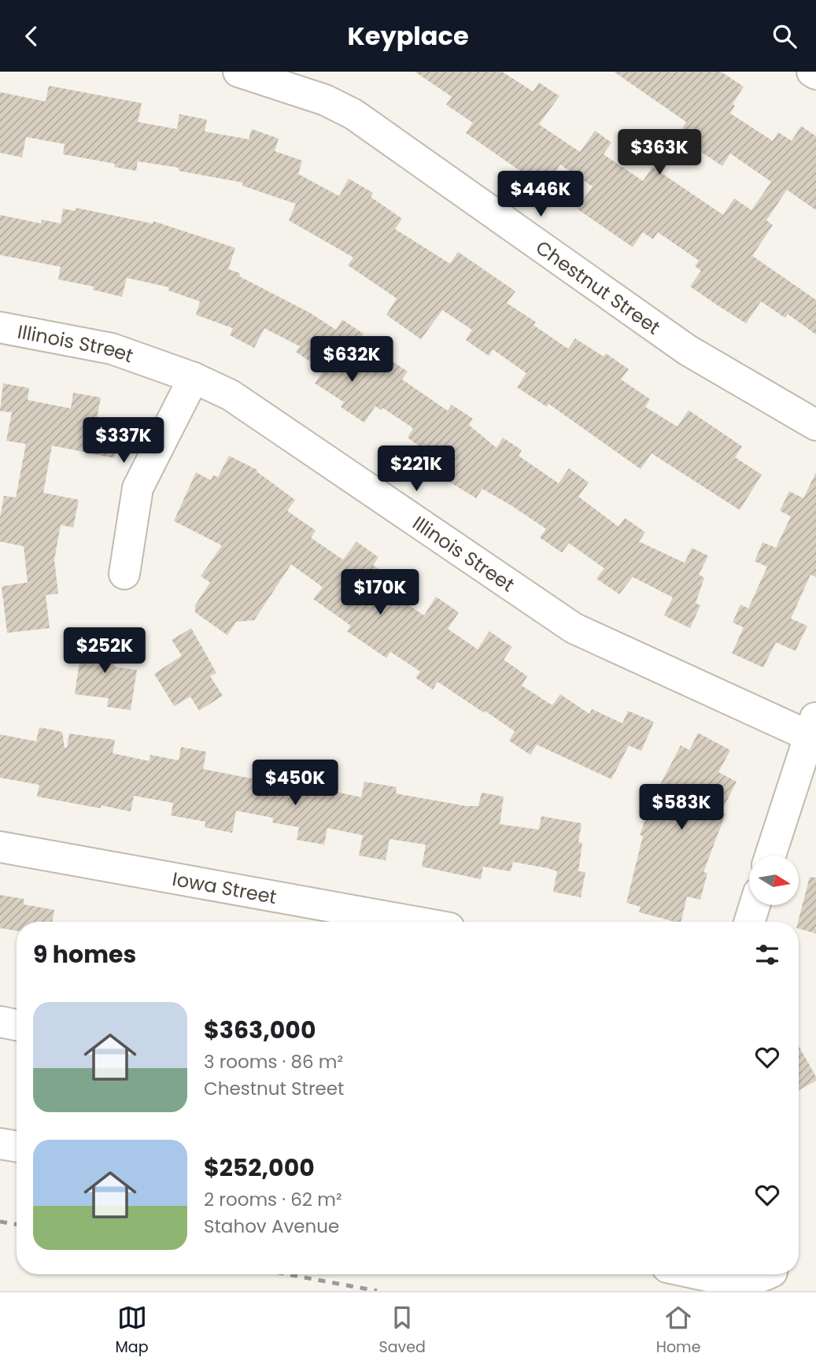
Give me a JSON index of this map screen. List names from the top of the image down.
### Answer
{
  "streets": {
    "street": ["Chestnut Street", "Illinois Street", "Iowa Street"]
  },
  "north": "right",
  "page": {
    "header": "Keyplace",
    "price": [
      "$363K",
      "$446K",
      "$632K",
      "$337K",
      "$221K",
      "$170K",
      "$252K",
      "$450K",
      "$583K"
    ],
    "heading": "9 homes",
    "list": [
      {
        "name": "$363,000",
        "note": "3 rooms · 86 m² · Chestnut Street"
      },
      {
        "name": "$252,000",
        "note": "2 rooms · 62 m² · Stahov Avenue"
      }
    ],
    "tabs": ["Map", "Saved", "Home"]
  }
}
